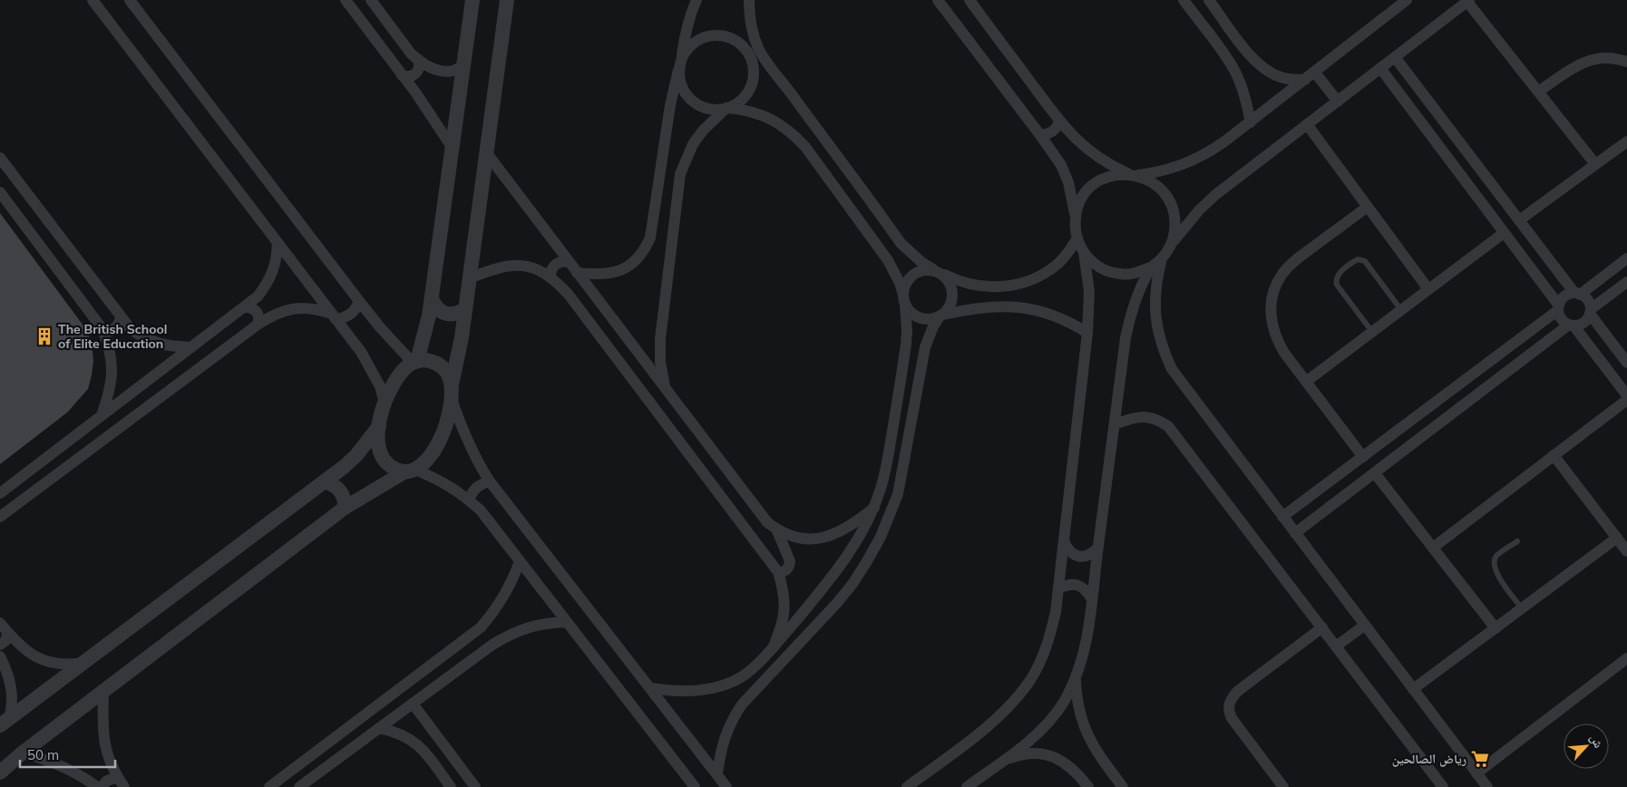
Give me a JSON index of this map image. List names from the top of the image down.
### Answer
{
  "places": {
    "building": ["The British School of Elite Education"],
    "supermarket": ["رياض الصالحين"]
  },
  "scale_bar": "50 m",
  "north": "top right"
}
